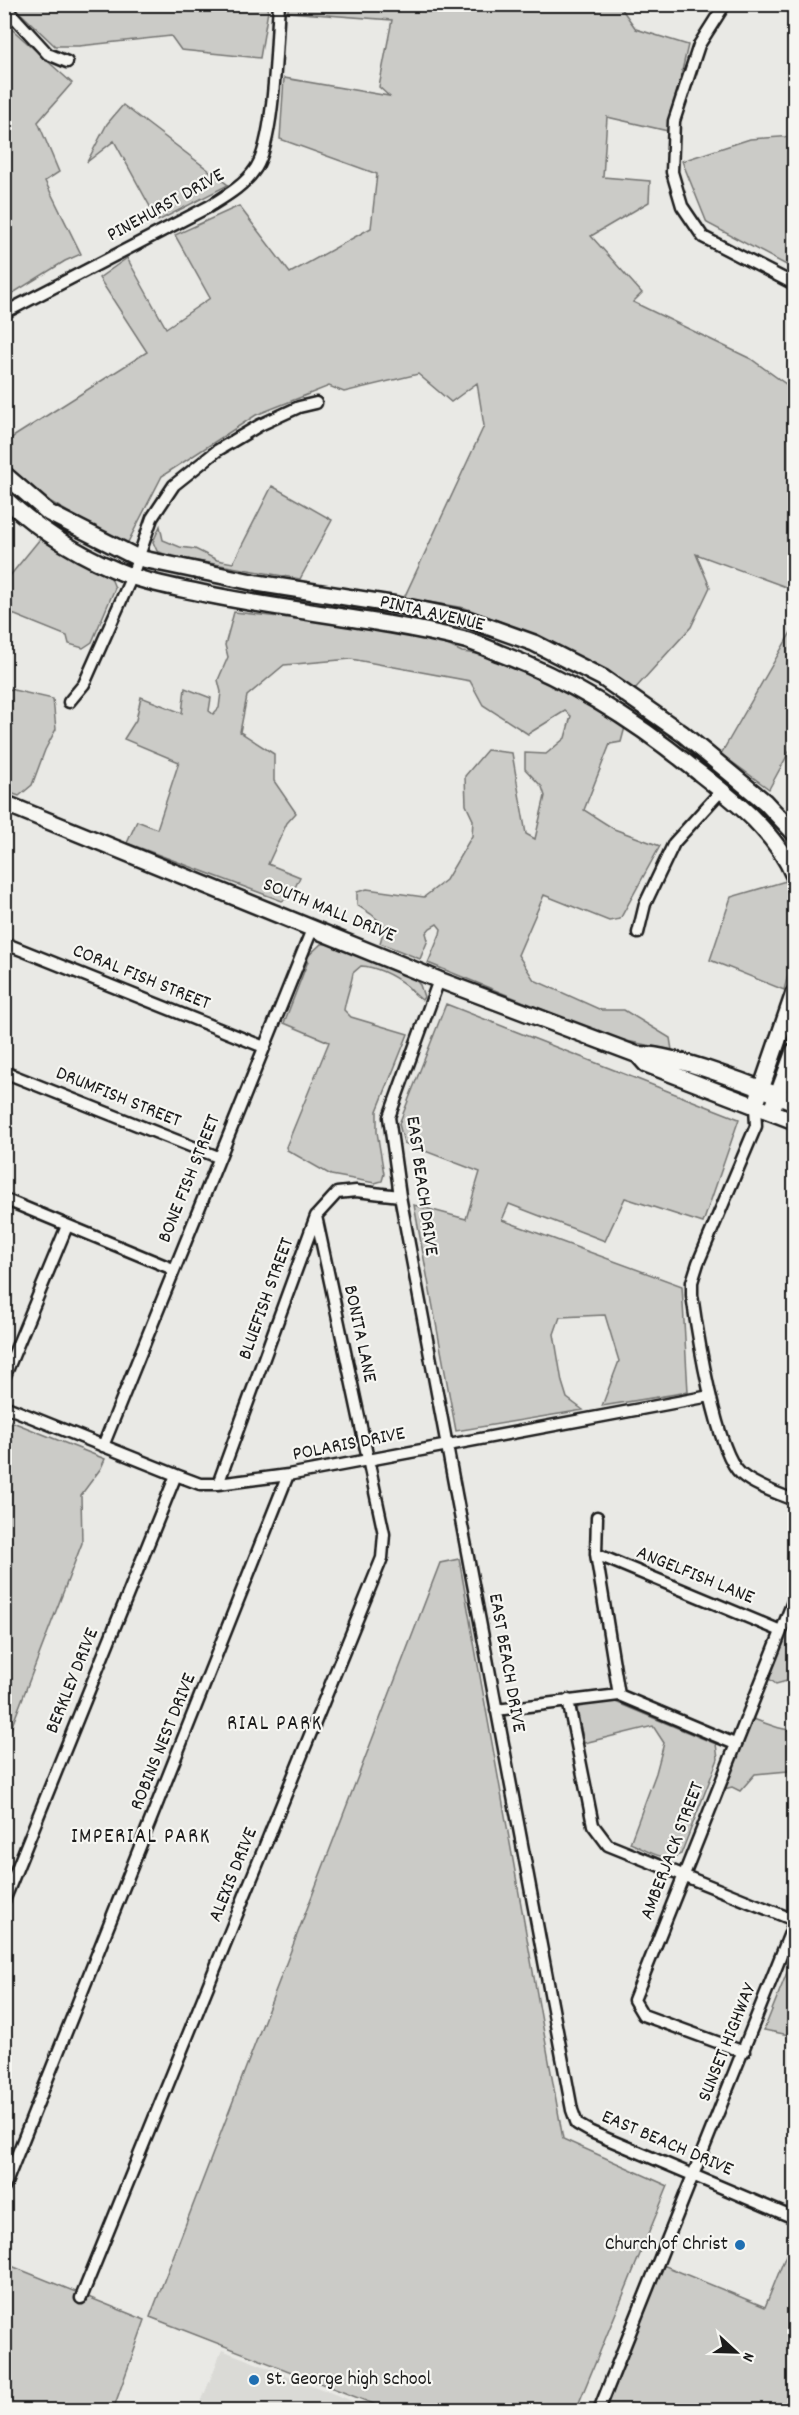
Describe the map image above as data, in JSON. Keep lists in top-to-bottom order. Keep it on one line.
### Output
{"streets":{"street":["PINEHURST DRIVE","PINTA AVENUE","SOUTH MALL DRIVE","CORAL FISH STREET","DRUMFISH STREET","BONE FISH STREET","EAST BEACH DRIVE","BLUEFISH STREET","BONITA LANE","POLARIS DRIVE","ANGELFISH LANE","BERKLEY DRIVE","ROBINS NEST DRIVE","AMBERJACK STREET","ALEXIS DRIVE","SUNSET HIGHWAY"]},"crossings":[["SOUTH MALL DRIVE","BONE FISH STREET"],["SOUTH MALL DRIVE","EAST BEACH DRIVE"],["CORAL FISH STREET","BONE FISH STREET"],["DRUMFISH STREET","BONE FISH STREET"],["BONE FISH STREET","POLARIS DRIVE"],["EAST BEACH DRIVE","BLUEFISH STREET"],["EAST BEACH DRIVE","POLARIS DRIVE"],["EAST BEACH DRIVE","SUNSET HIGHWAY"],["BLUEFISH STREET","BONITA LANE"],["BLUEFISH STREET","POLARIS DRIVE"],["BONITA LANE","POLARIS DRIVE"],["BONITA LANE","ALEXIS DRIVE"],["POLARIS DRIVE","BERKLEY DRIVE"],["POLARIS DRIVE","ROBINS NEST DRIVE"],["POLARIS DRIVE","ALEXIS DRIVE"],["ANGELFISH LANE","AMBERJACK STREET"],["AMBERJACK STREET","SUNSET HIGHWAY"]],"districts":["RIAL PARK","IMPERIAL PARK"],"places":["Church of Christ","St. George high School"],"north":"right"}
